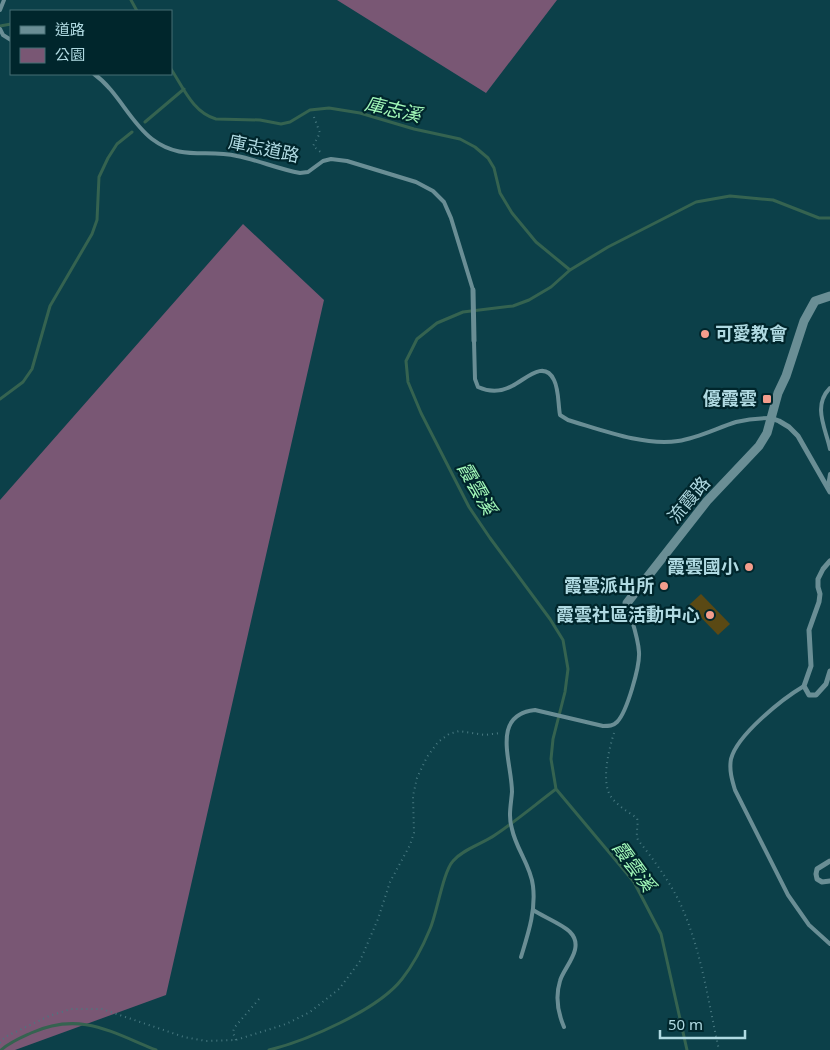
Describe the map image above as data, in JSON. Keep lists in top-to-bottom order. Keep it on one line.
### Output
{"streets":{"street":["流霞路"],"lane":["庫志道路"]},"water":["庫志溪","霞雲溪"],"places":{"other":["可愛教會","霞雲國小","霞雲派出所","霞雲社區活動中心"],"transit":["優霞雲"]},"legend":["道路","公園"],"scale_bar":"50 m"}
